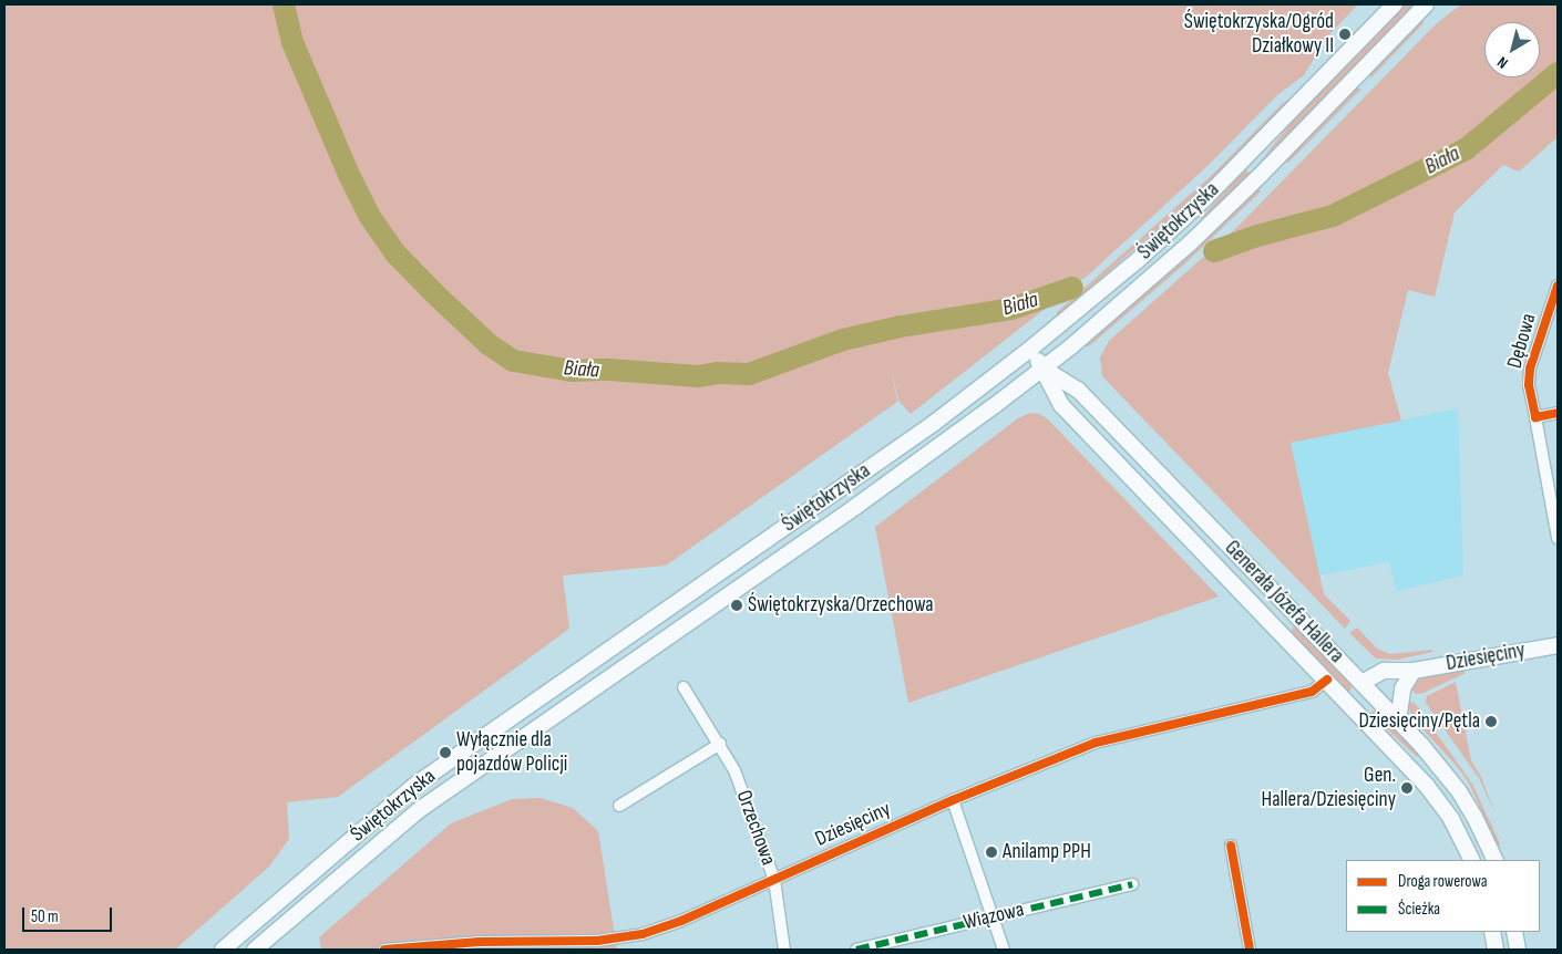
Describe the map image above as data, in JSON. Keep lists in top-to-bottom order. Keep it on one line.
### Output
{"streets":{"main road":["Świętokrzyska","Generała Józefa Hallera","Dziesięciny"],"street":["Dębowa","Orzechowa","Wiązowa"]},"crossings":[["Świętokrzyska","Generała Józefa Hallera"],["Generała Józefa Hallera","Dziesięciny"],["Dziesięciny","Orzechowa"]],"water":["Biała"],"places":["Świętokrzyska/Ogród Działkowy II","Świętokrzyska/Orzechowa","Dziesięciny/Pętla","Wyłącznie dla pojazdów Policji","Gen. Hallera/Dziesięciny","Anilamp PPH"],"legend":["Droga rowerowa","Ścieżka"],"scale_bar":"50 m","north":"bottom left"}
